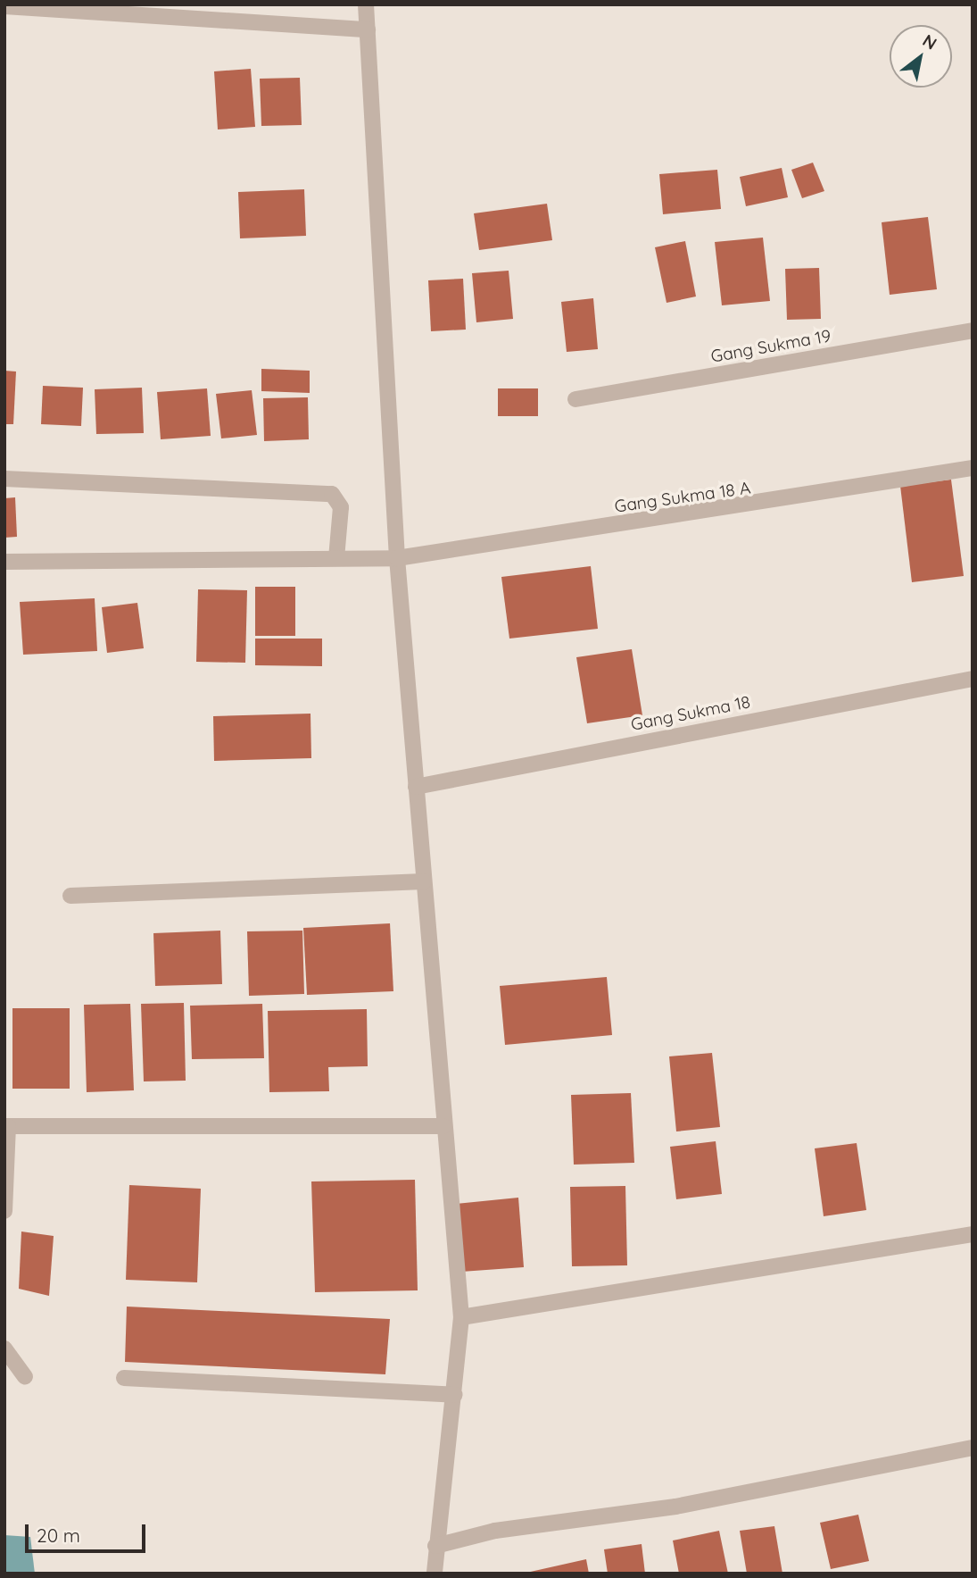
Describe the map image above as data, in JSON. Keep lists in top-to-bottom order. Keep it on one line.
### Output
{"streets":{"street":["Gang Sukma 19","Gang Sukma 18 A","Gang Sukma 18"]},"scale_bar":"20 m","north":"top right"}
